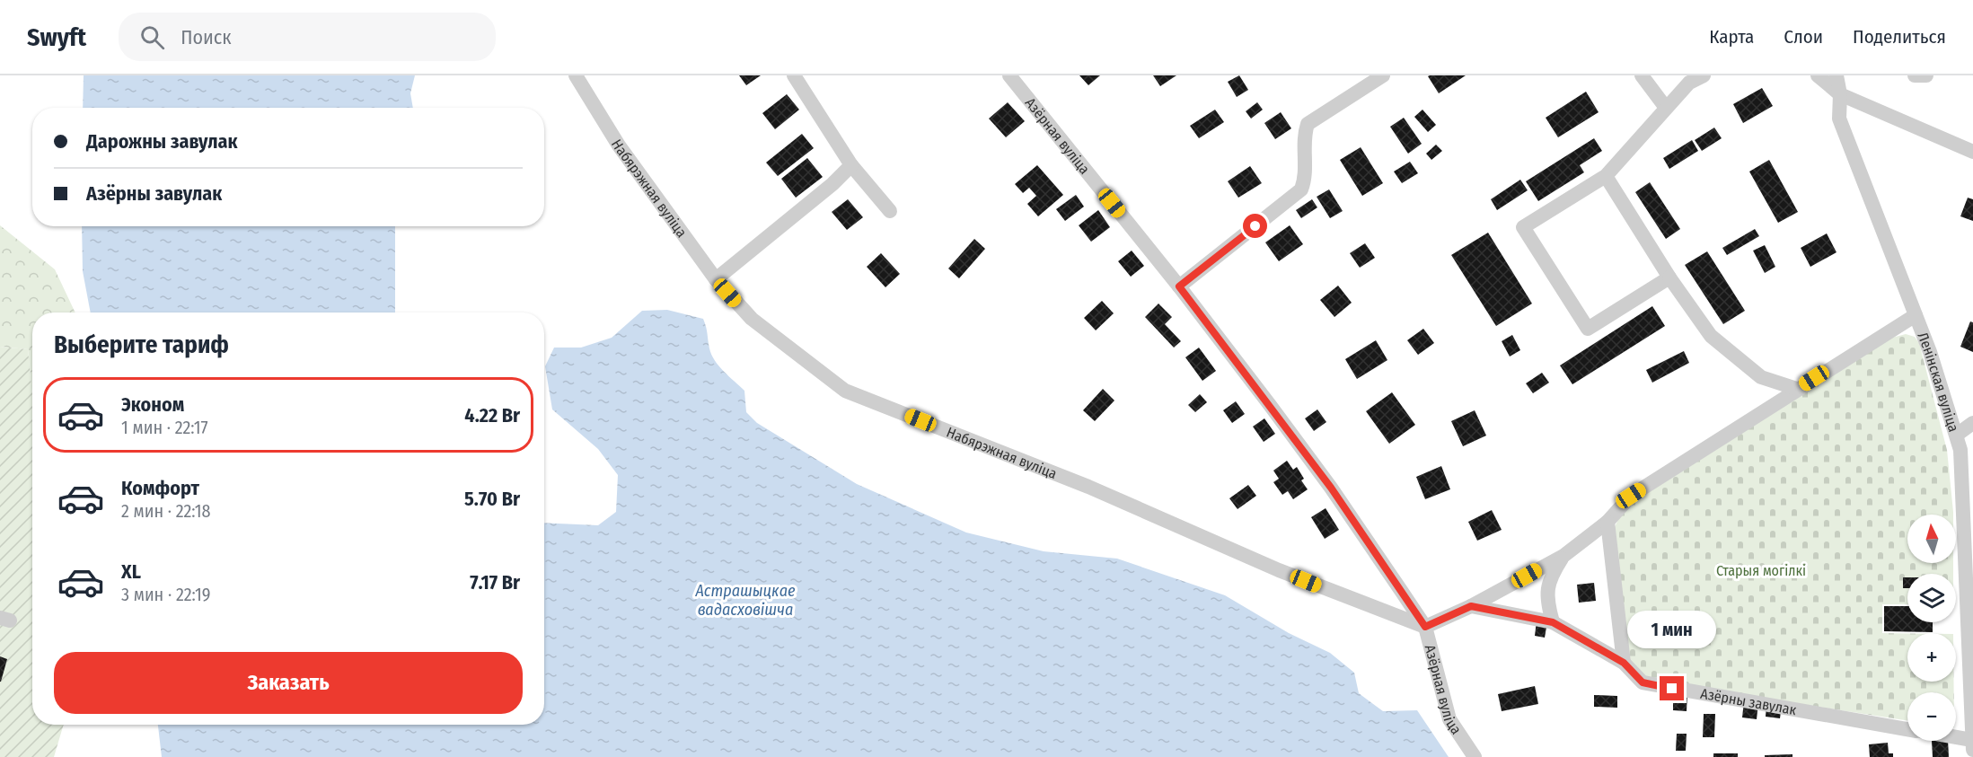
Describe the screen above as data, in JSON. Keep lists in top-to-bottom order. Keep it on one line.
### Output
{"streets":{"street":["Азёрная вуліца","Набярэжная вуліца","Ленінская вуліца","Азёрны завулак"]},"crossings":[["Азёрная вуліца","Набярэжная вуліца"],["Ленінская вуліца","Азёрны завулак"]],"water":["Астрашыцкае вадасховішча"],"parks":["Старыя могілкі"],"north":"top","page":{"header":"Swyft","search":"Поиск","nav":["Карта","Слои","Поделиться"],"banner":["Дарожны завулак","Азёрны завулак"],"heading":"Выберите тариф","list":[{"name":"Эконом","note":"1 мин · 22:17","value":"4.22 Br"},{"name":"Комфорт","note":"2 мин · 22:18","value":"5.70 Br"},{"name":"XL","note":"3 мин · 22:19","value":"7.17 Br"}],"map_buttons":["+","−"],"bubble":"1 мин","buttons":"Заказать"}}
